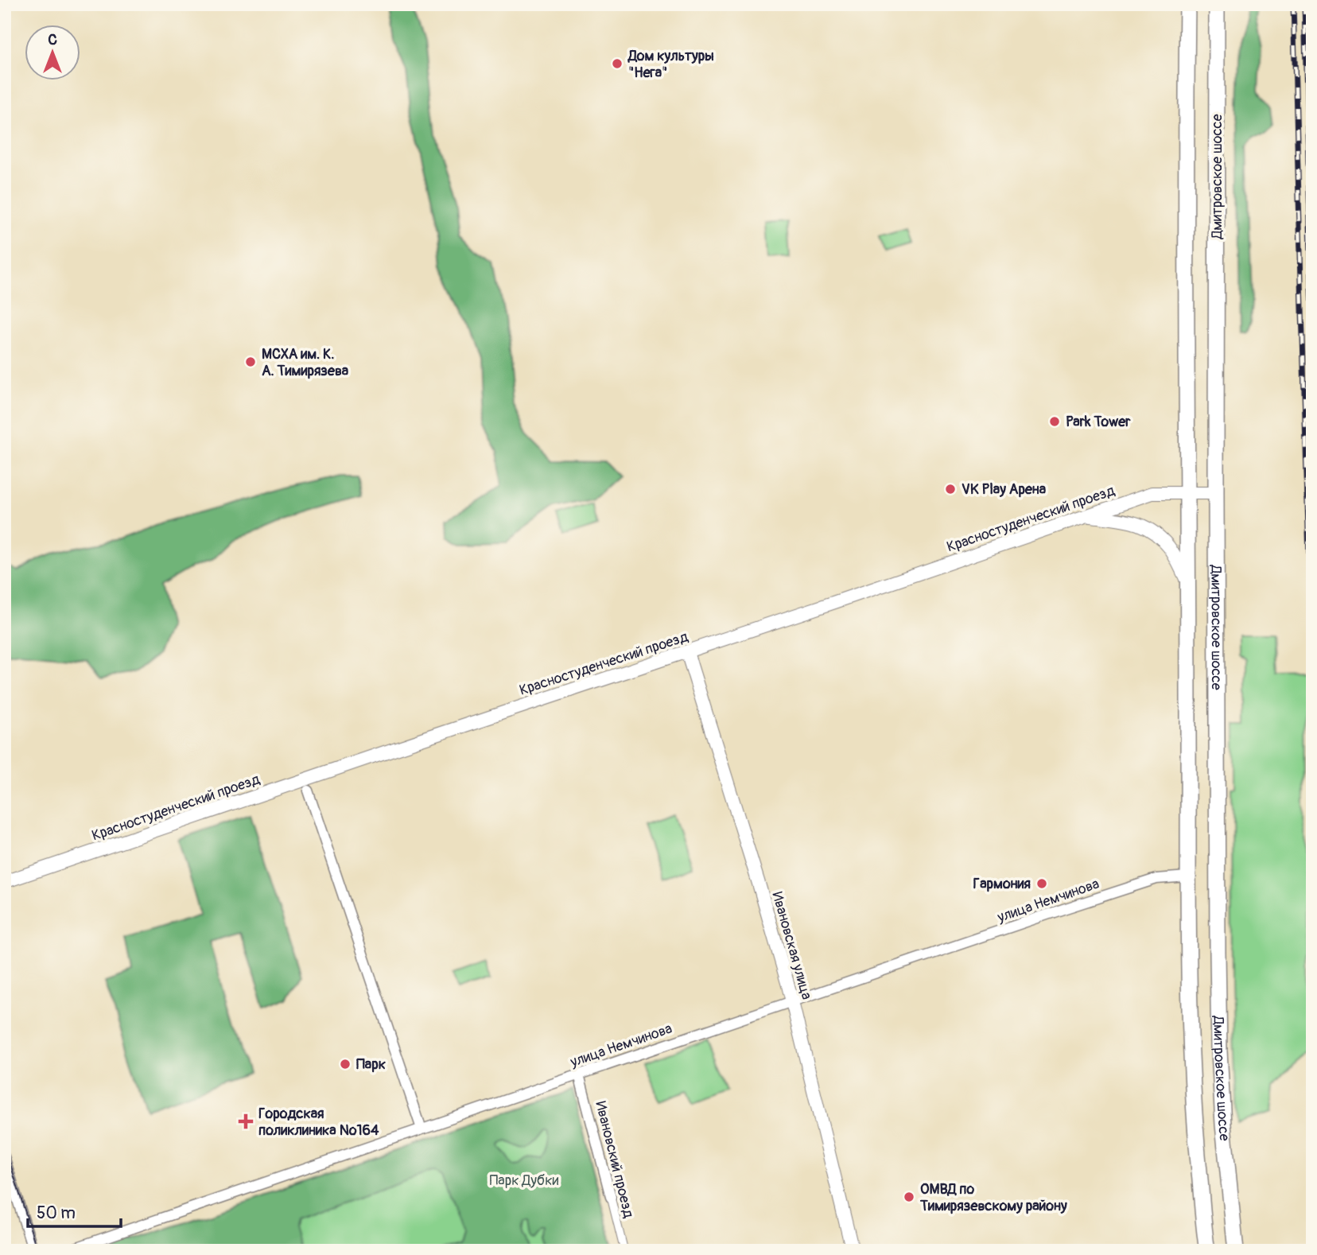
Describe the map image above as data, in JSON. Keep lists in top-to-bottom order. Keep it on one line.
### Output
{"streets":{"main road":["Дмитровское шоссе"],"street":["Красностуденческий проезд","улица Немчинова","Ивановская улица","Ивановский проезд"]},"crossings":[["Дмитровское шоссе","Красностуденческий проезд"],["Дмитровское шоссе","улица Немчинова"],["Красностуденческий проезд","Ивановская улица"],["улица Немчинова","Ивановская улица"],["улица Немчинова","Ивановский проезд"]],"parks":["Парк Дубки"],"places":{"other":["Дом культуры \"Нега\"","МСХА им. К. А. Тимирязева","Park Tower","VK Play Арена","Гармония","Парк","ОМВД по Тимирязевскому району"],"health":["Городская поликлиника №164"]},"scale_bar":"50 m","north":"top"}
